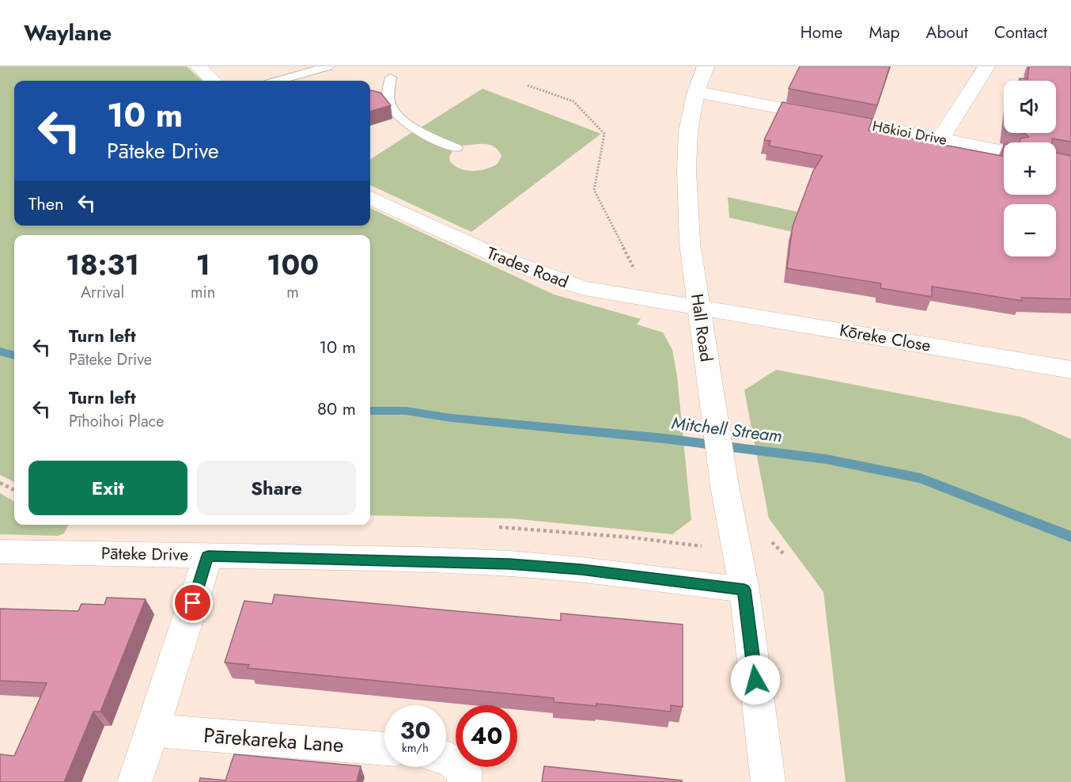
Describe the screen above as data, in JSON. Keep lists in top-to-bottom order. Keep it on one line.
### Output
{"streets":{"street":["Hōkioi Drive","Trades Road","Hall Road","Kōreke Close","Pāteke Drive","Pārekareka Lane"]},"crossings":[["Hōkioi Drive","Hall Road"],["Trades Road","Hall Road"],["Trades Road","Kōreke Close"],["Hall Road","Kōreke Close"],["Hall Road","Pāteke Drive"]],"water":["Mitchell Stream"],"page":{"header":"Waylane","nav":["Home","Map","About","Contact"],"map_buttons":["+","−"],"turn":["10 m","Pāteke Drive"],"then":"Then","eta":["18:31","Arrival","1","min","100","m"],"list":[{"name":"Turn left","note":"Pāteke Drive","value":"10 m"},{"name":"Turn left","note":"Pīhoihoi Place","value":"80 m"}],"buttons":["Exit","Share"],"speed":"30 km/h","limit":"40"}}
